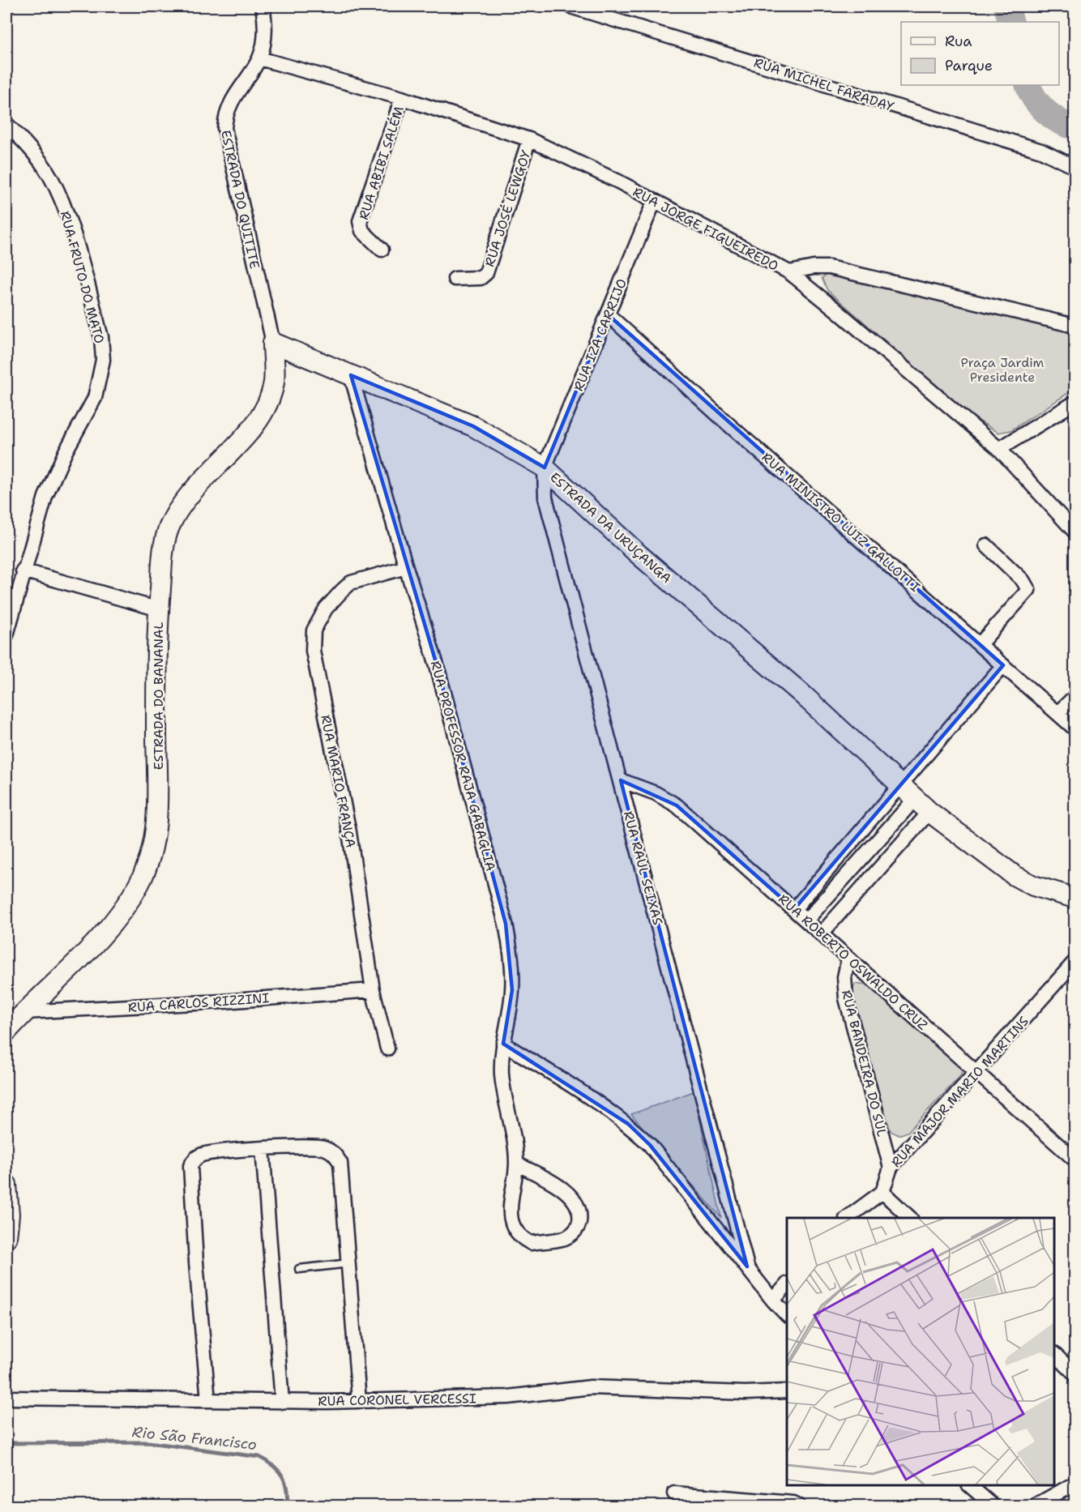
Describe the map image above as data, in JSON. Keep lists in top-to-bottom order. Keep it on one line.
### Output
{"streets":{"street":["RUA MICHEL FARADAY","RUA ABIBI SALÉM","ESTRADA DO QUITITE","RUA JOSÉ LEWGOY","RUA JORGE FIGUEIREDO","RUA FRUTO DO MATO","RUA IZA CARRIJO","RUA MINISTRO LUIZ GALLOTTI","ESTRADA DA URUÇANGA","ESTRADA DO BANANAL","RUA PROFESSOR RAJA GABAGLIA","RUA MARIO FRANÇA","RUA RAUL SEIXAS","RUA ROBERTO OSWALDO CRUZ","RUA CARLOS RIZZINI","RUA BANDEIRA DO SUL","RUA MAJOR MARIO MARTINS","RUA CORONEL VERCESSI"]},"crossings":[["RUA ABIBI SALÉM","RUA JORGE FIGUEIREDO"],["ESTRADA DO QUITITE","RUA JORGE FIGUEIREDO"],["ESTRADA DO QUITITE","ESTRADA DA URUÇANGA"],["ESTRADA DO QUITITE","ESTRADA DO BANANAL"],["RUA JOSÉ LEWGOY","RUA JORGE FIGUEIREDO"],["RUA JORGE FIGUEIREDO","RUA IZA CARRIJO"],["RUA IZA CARRIJO","RUA MINISTRO LUIZ GALLOTTI"],["RUA IZA CARRIJO","ESTRADA DA URUÇANGA"],["RUA IZA CARRIJO","RUA RAUL SEIXAS"],["ESTRADA DA URUÇANGA","ESTRADA DO BANANAL"],["ESTRADA DA URUÇANGA","RUA PROFESSOR RAJA GABAGLIA"],["ESTRADA DA URUÇANGA","RUA RAUL SEIXAS"],["ESTRADA DO BANANAL","RUA CARLOS RIZZINI"],["RUA PROFESSOR RAJA GABAGLIA","RUA MARIO FRANÇA"],["RUA MARIO FRANÇA","RUA CARLOS RIZZINI"],["RUA RAUL SEIXAS","RUA ROBERTO OSWALDO CRUZ"],["RUA ROBERTO OSWALDO CRUZ","RUA BANDEIRA DO SUL"],["RUA ROBERTO OSWALDO CRUZ","RUA MAJOR MARIO MARTINS"],["RUA BANDEIRA DO SUL","RUA MAJOR MARIO MARTINS"]],"water":["Rio São Francisco"],"parks":["Praça Jardim Presidente"],"legend":["Rua","Parque"]}
